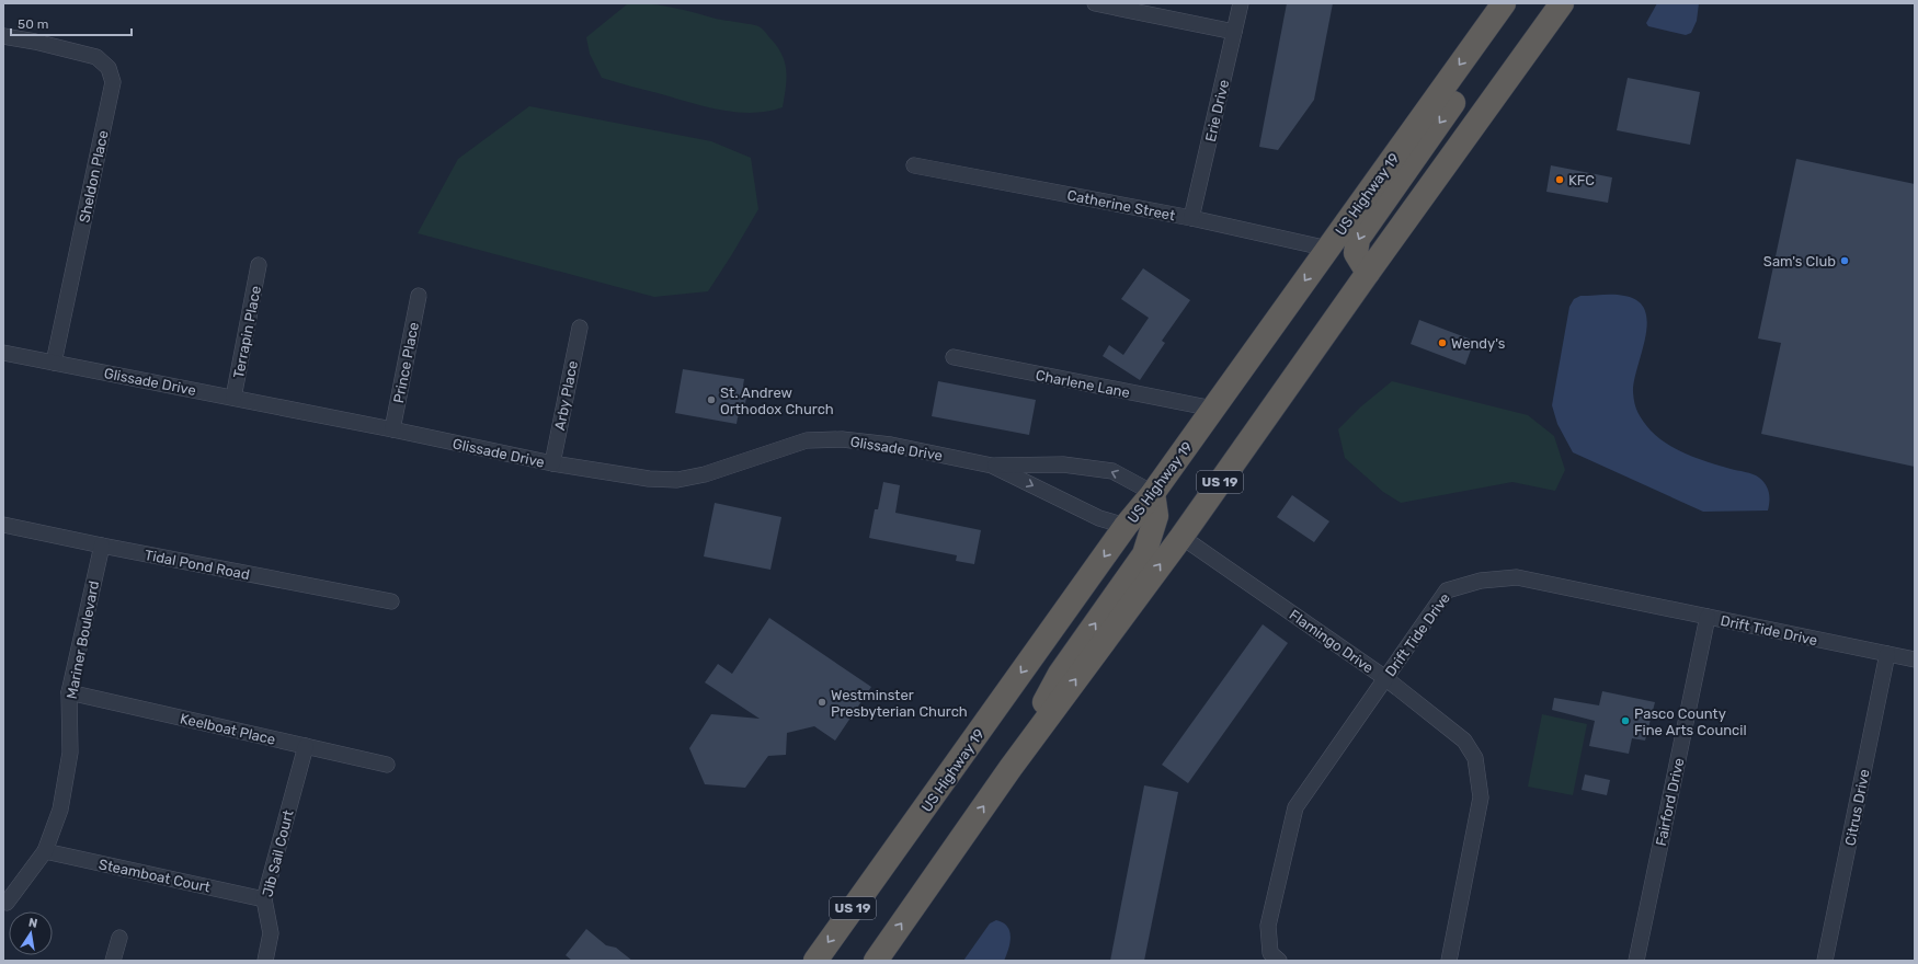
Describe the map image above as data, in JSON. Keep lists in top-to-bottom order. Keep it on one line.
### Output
{"streets":{"highway":["US Highway 19","US 19"],"street":["Erie Drive","Sheldon Place","Catherine Street","Terrapin Place","Prince Place","Glissade Drive","Charlene Lane","Arby Place","Tidal Pond Road","Drift Tide Drive","Mariner Boulevard","Flamingo Drive","Keelboat Place","Fairford Drive","Citrus Drive","Jib Sail Court","Steamboat Court"]},"crossings":[["Erie Drive","Catherine Street"],["Sheldon Place","Glissade Drive"],["US Highway 19","Catherine Street"],["US Highway 19","Glissade Drive"],["US Highway 19","Charlene Lane"],["Terrapin Place","Glissade Drive"],["Prince Place","Glissade Drive"],["Glissade Drive","Arby Place"],["US 19","Flamingo Drive"],["Tidal Pond Road","Mariner Boulevard"],["Drift Tide Drive","Flamingo Drive"],["Drift Tide Drive","Fairford Drive"],["Drift Tide Drive","Citrus Drive"],["Mariner Boulevard","Keelboat Place"],["Mariner Boulevard","Steamboat Court"],["Keelboat Place","Jib Sail Court"],["Jib Sail Court","Steamboat Court"]],"places":["KFC","Sam's Club","Wendy's","St. Andrew Orthodox Church","Westminster Presbyterian Church","Pasco County Fine Arts Council"],"scale_bar":"50 m","north":"top"}
